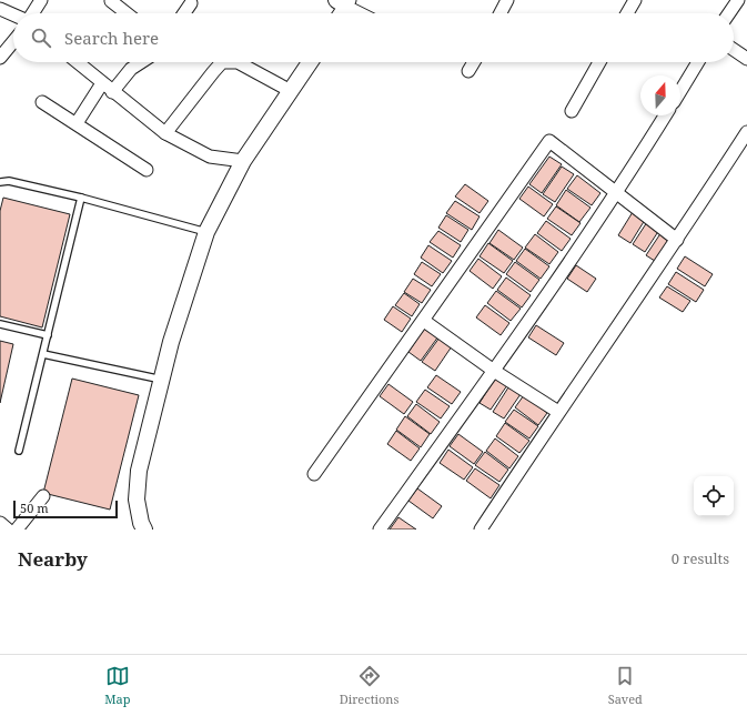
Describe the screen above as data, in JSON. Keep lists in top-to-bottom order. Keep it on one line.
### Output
{"scale_bar":"50 m","north":"top","page":{"search":"Search here","scale":"50 m","heading":["Nearby","0 results"],"nav":["Map","Directions","Saved"]}}
